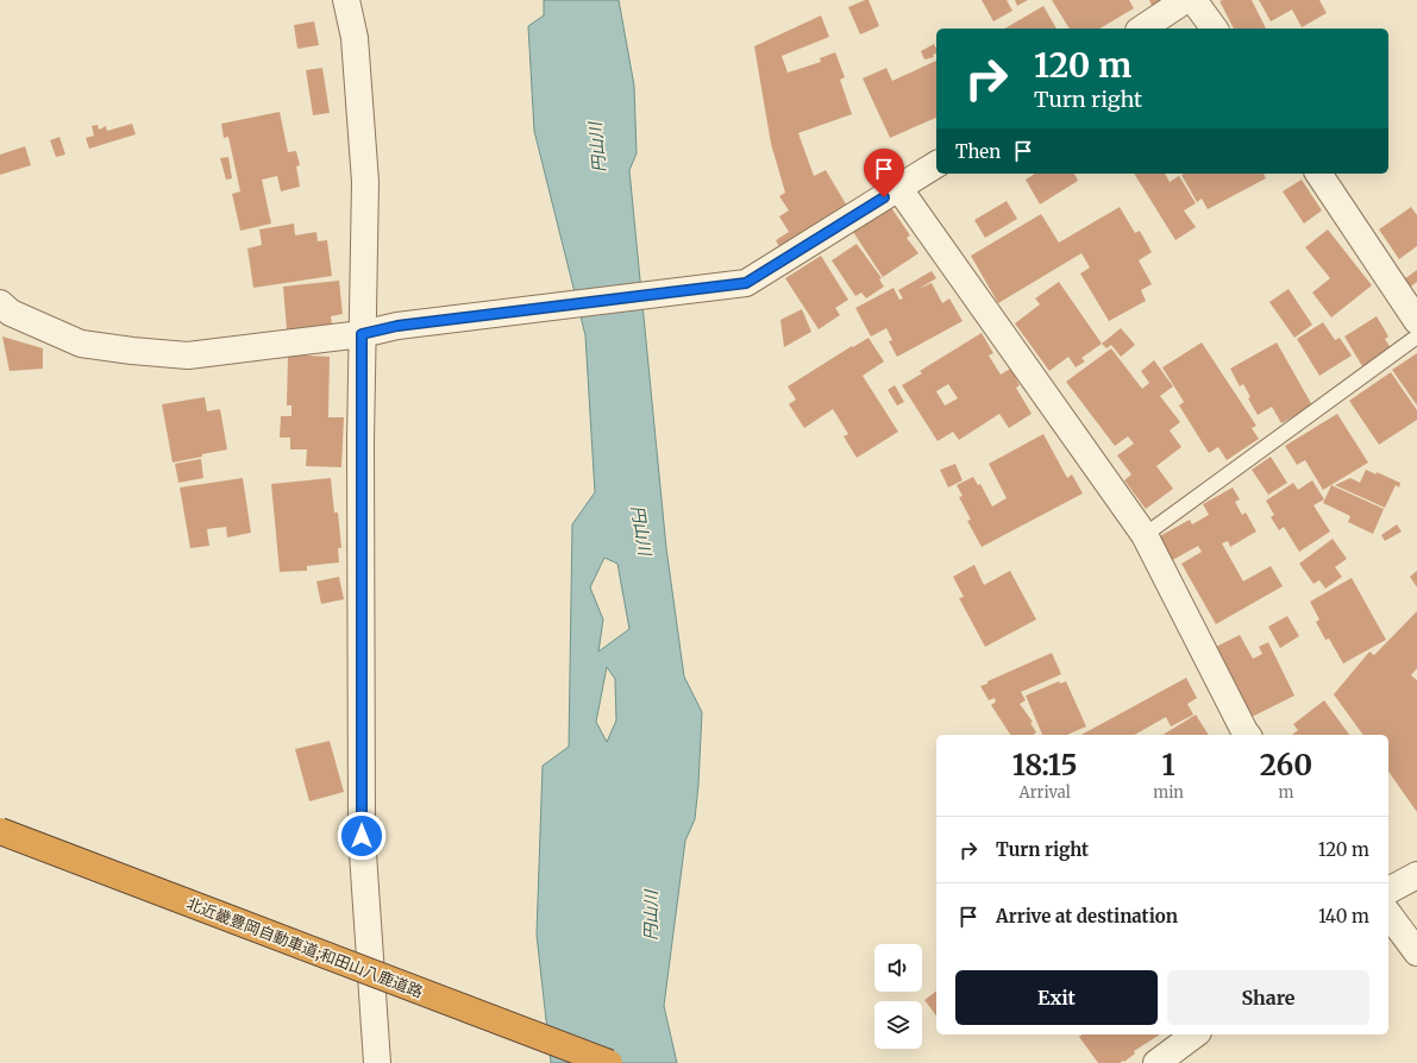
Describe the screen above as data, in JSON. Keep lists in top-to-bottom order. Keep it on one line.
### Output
{"streets":{"highway":["北近畿豊岡自動車道;和田山八鹿道路"]},"water":["円山川"],"page":{"turn":["120 m","Turn right"],"then":"Then","eta":["18:15","Arrival","1","min","260","m"],"list":[{"name":"Turn right","value":"120 m"},{"name":"Arrive at destination","value":"140 m"}],"buttons":["Exit","Share"]}}
